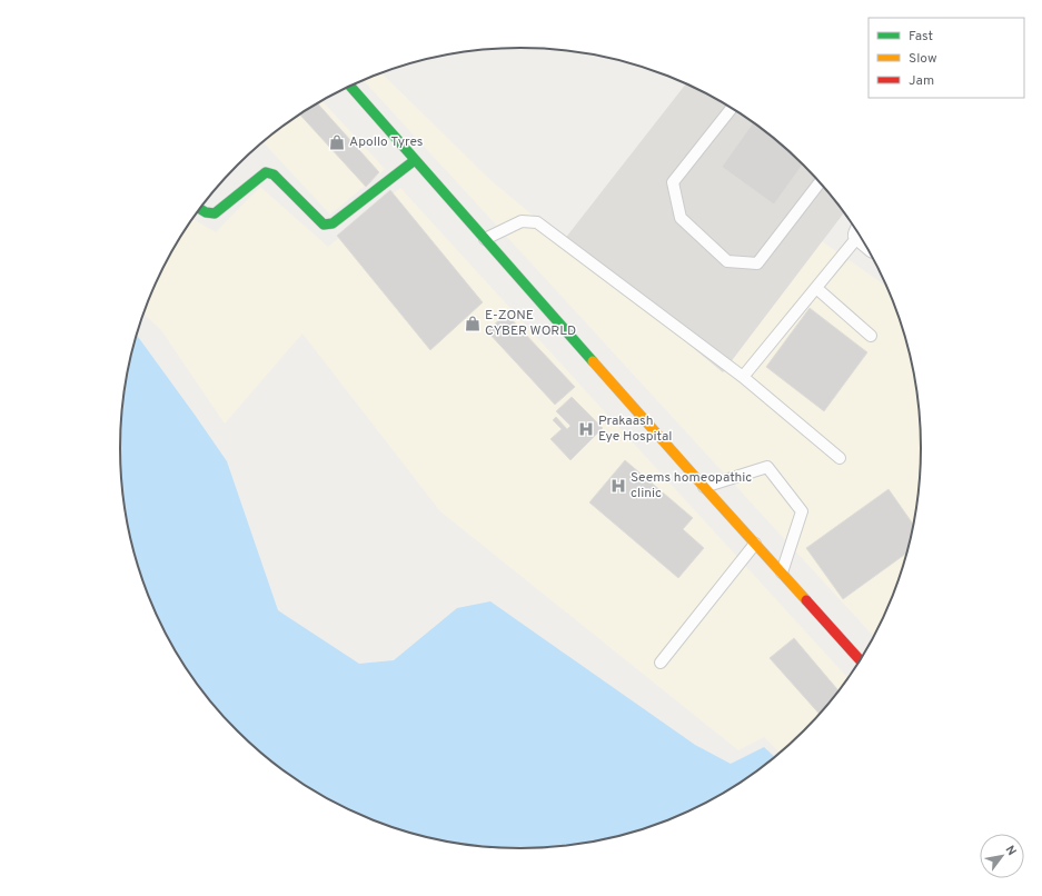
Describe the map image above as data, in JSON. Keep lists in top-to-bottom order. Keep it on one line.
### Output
{"places":{"shop":["Apollo Tyres","E-ZONE CYBER WORLD"],"hospital":["Prakaash Eye Hospital","Seems homeopathic clinic"]},"legend":["Fast","Slow","Jam"],"north":"top right"}
